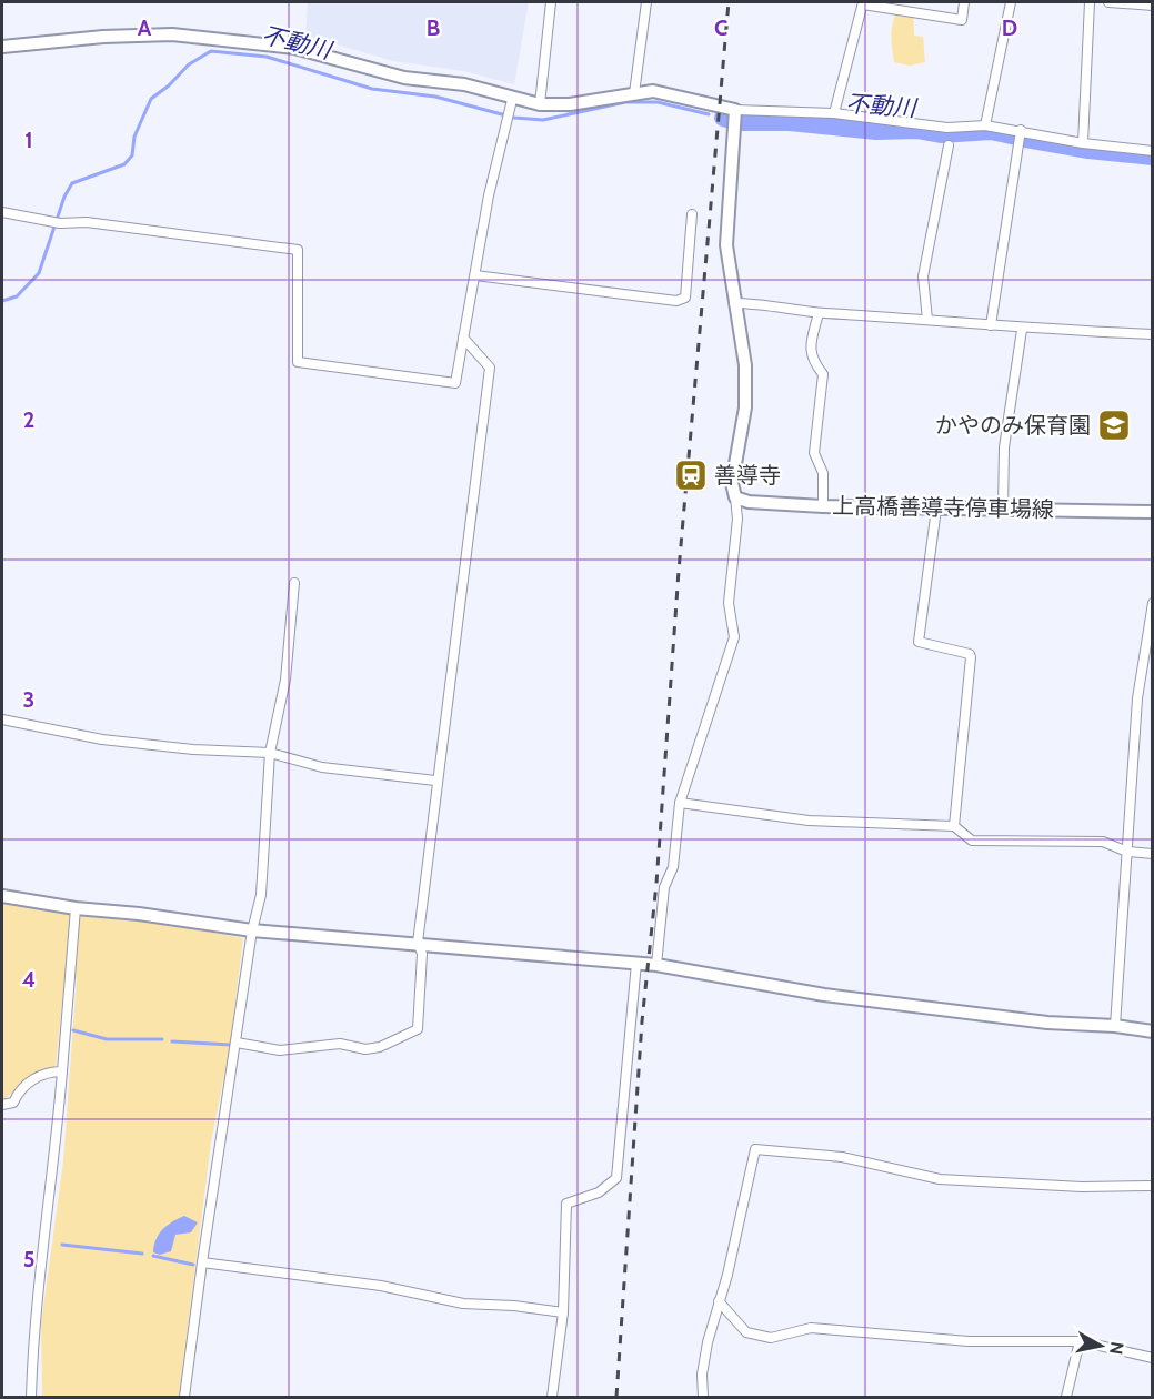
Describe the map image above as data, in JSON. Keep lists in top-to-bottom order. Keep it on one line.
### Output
{"streets":{"main road":["上高橋善導寺停車場線"]},"water":["不動川"],"places":{"school or university":["かやのみ保育園"],"station":["善導寺"]},"north":"right","grid":{"columns":["A","B","C","D"],"rows":["1","2","3","4","5"]}}
